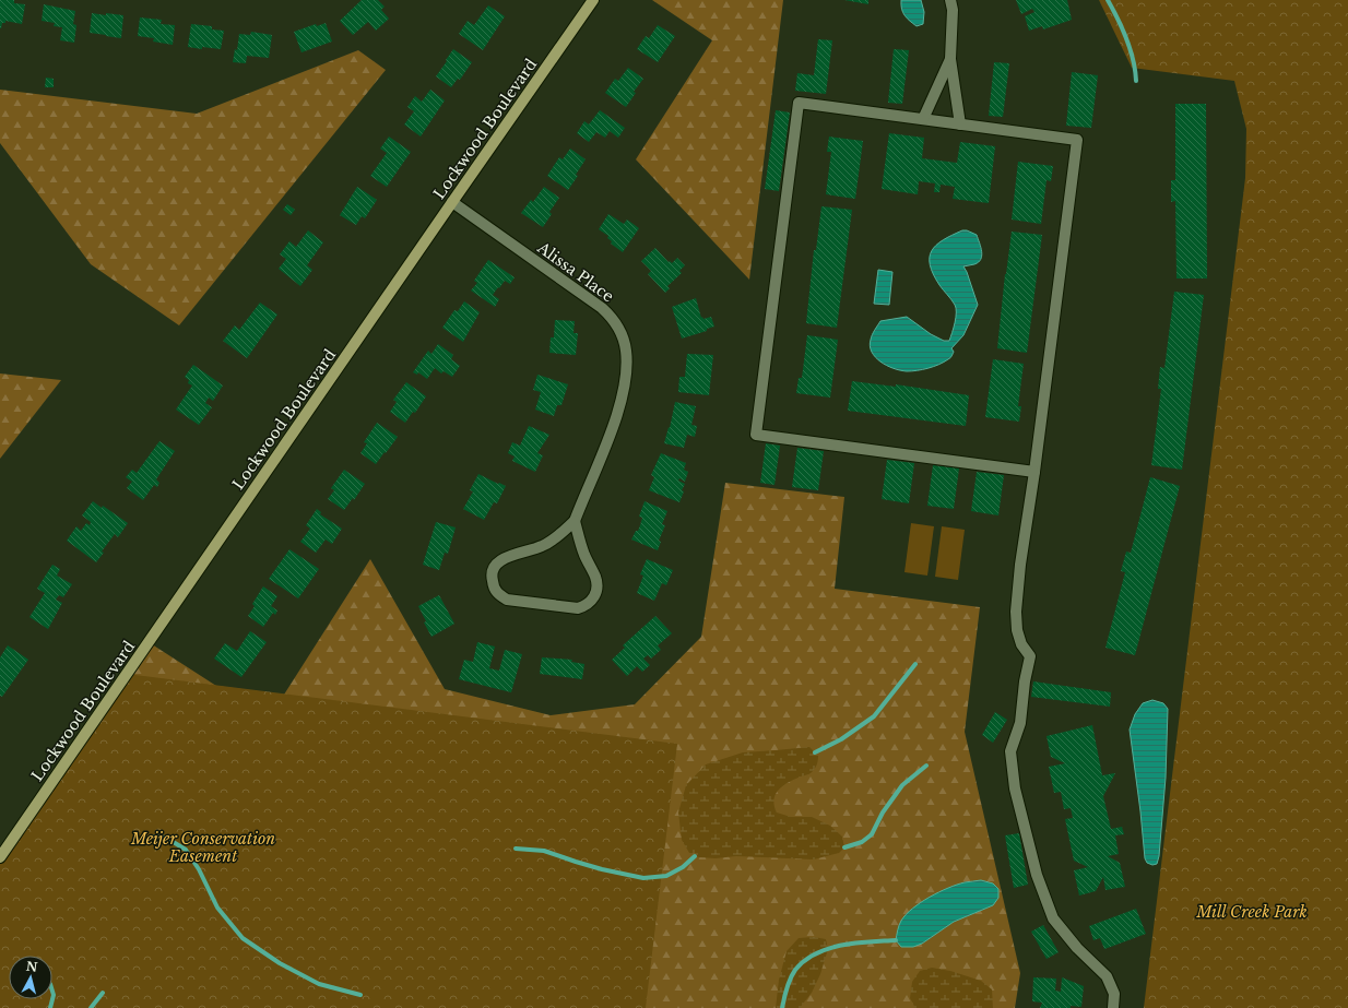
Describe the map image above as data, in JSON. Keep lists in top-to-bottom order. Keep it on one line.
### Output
{"streets":{"main road":["Lockwood Boulevard"],"street":["Alissa Place"]},"crossings":[["Lockwood Boulevard","Alissa Place"]],"parks":["Meijer Conservation Easement","Mill Creek Park"],"north":"top"}
